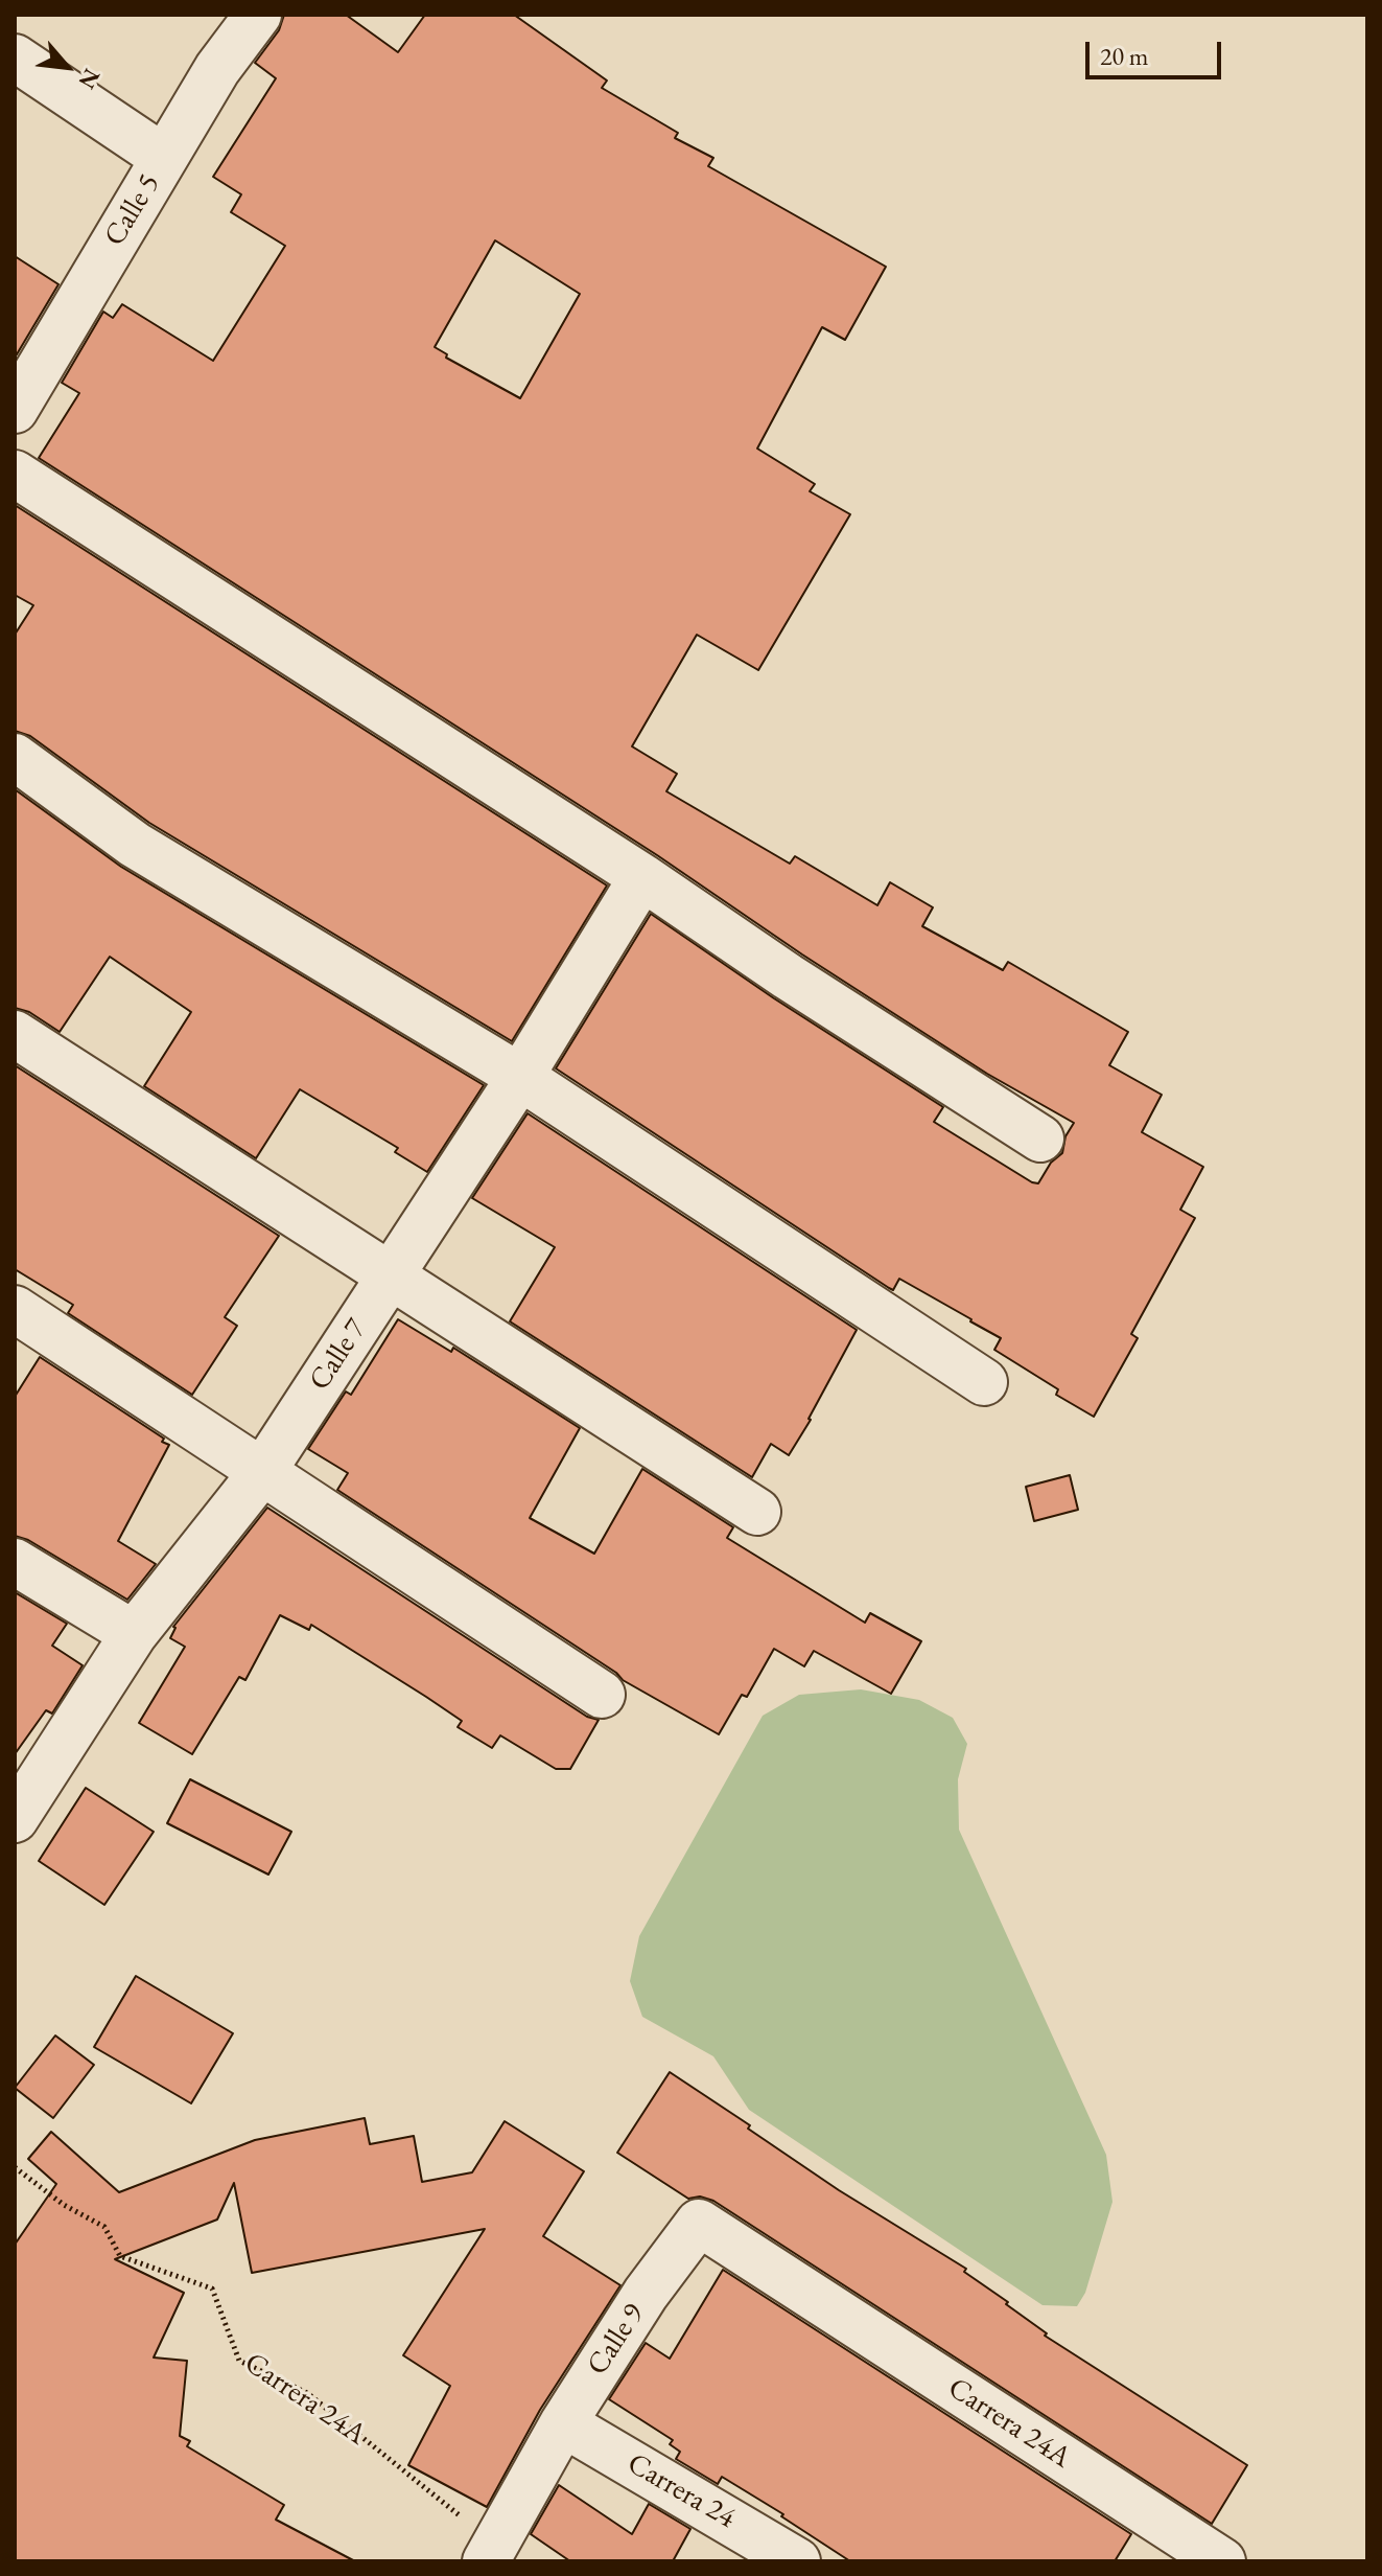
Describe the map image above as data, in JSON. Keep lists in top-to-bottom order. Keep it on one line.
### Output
{"streets":{"street":["Calle 5","Calle 7","Calle 9","Carrera 24A","Carrera 24"]},"crossings":[["Calle 9","Carrera 24A"],["Calle 9","Carrera 24"]],"scale_bar":"20 m","north":"bottom right"}
